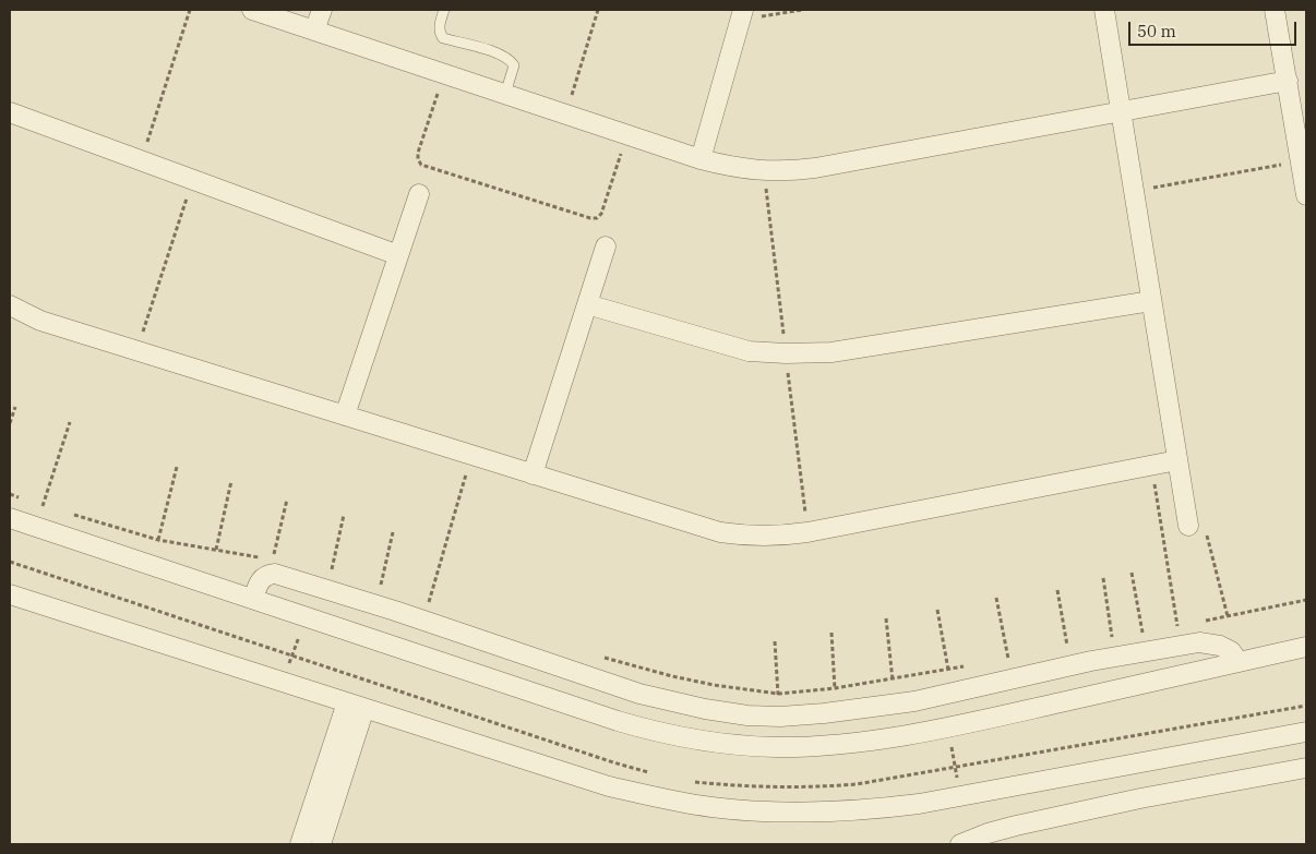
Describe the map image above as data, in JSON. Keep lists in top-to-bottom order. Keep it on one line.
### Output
{"scale_bar":"50 m"}
